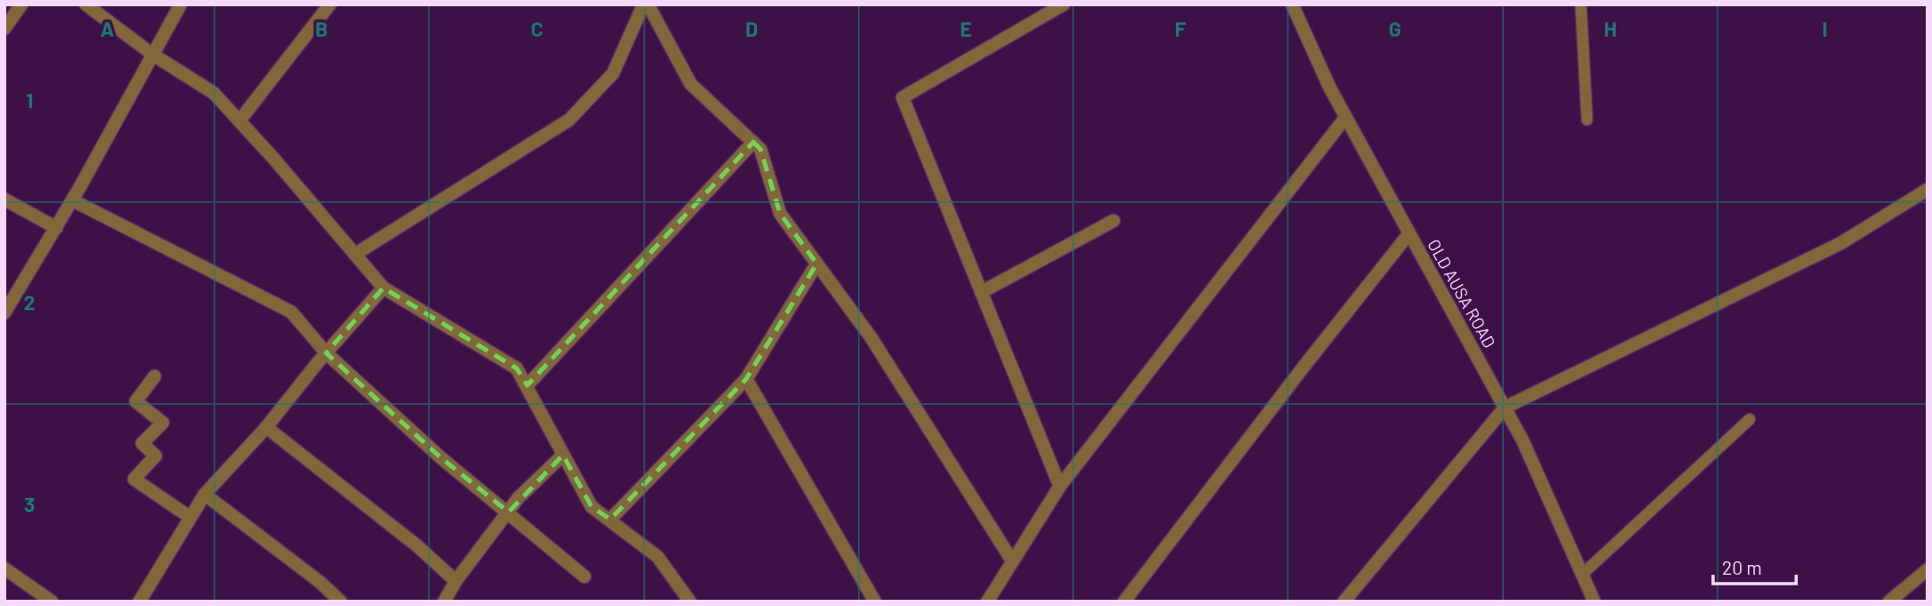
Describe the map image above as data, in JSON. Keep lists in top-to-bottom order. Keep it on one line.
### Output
{"streets":{"street":["OLD AUSA ROAD"]},"scale_bar":"20 m","grid":{"columns":["A","B","C","D","E","F","G","H","I"],"rows":["1","2","3"]}}
